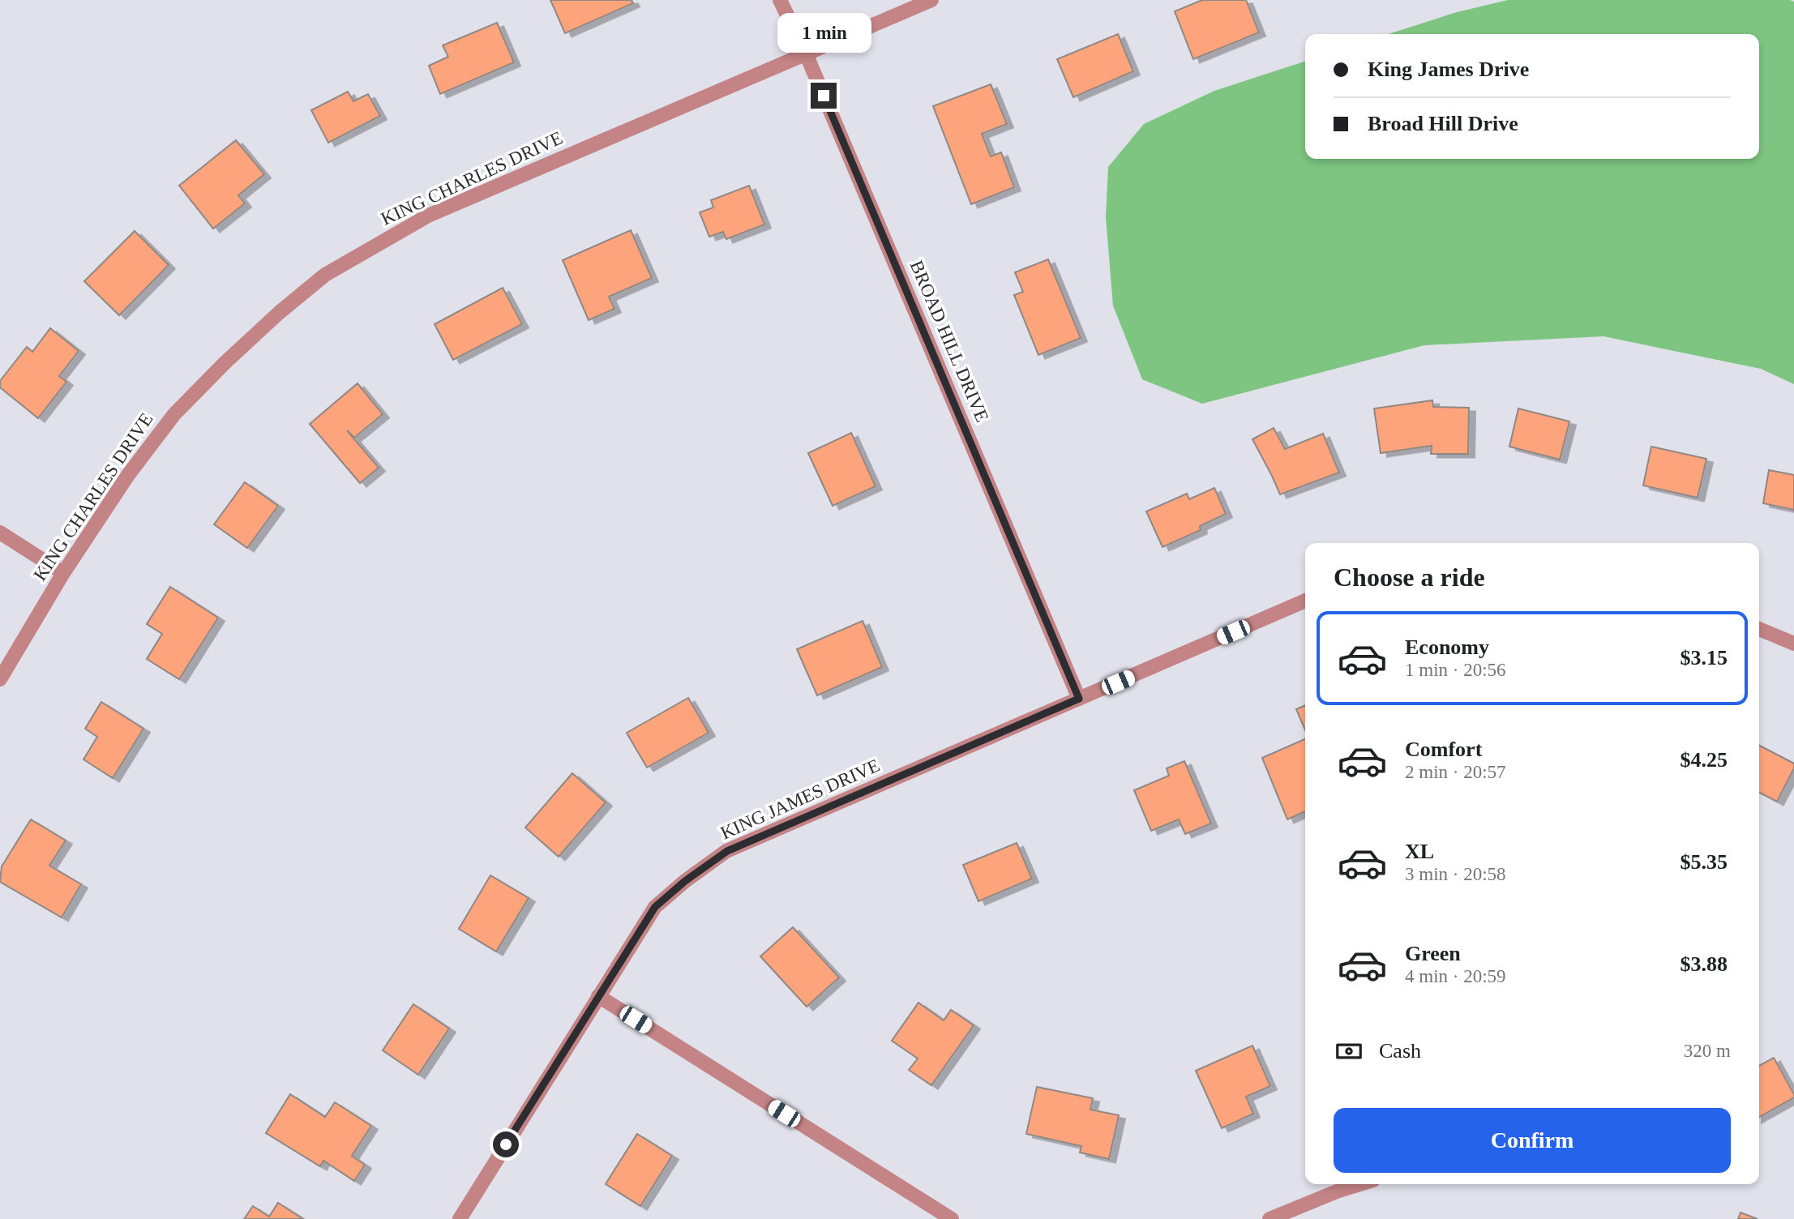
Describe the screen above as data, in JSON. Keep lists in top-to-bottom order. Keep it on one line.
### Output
{"streets":{"street":["KING CHARLES DRIVE","BROAD HILL DRIVE","KING JAMES DRIVE"]},"crossings":[["KING CHARLES DRIVE","BROAD HILL DRIVE"],["BROAD HILL DRIVE","KING JAMES DRIVE"]],"page":{"bubble":"1 min","banner":["King James Drive","Broad Hill Drive"],"heading":"Choose a ride","list":[{"name":"Economy","note":"1 min · 20:56","value":"$3.15"},{"name":"Comfort","note":"2 min · 20:57","value":"$4.25"},{"name":"XL","note":"3 min · 20:58","value":"$5.35"},{"name":"Green","note":"4 min · 20:59","value":"$3.88"}],"pay":["Cash","320 m"],"buttons":"Confirm"}}
